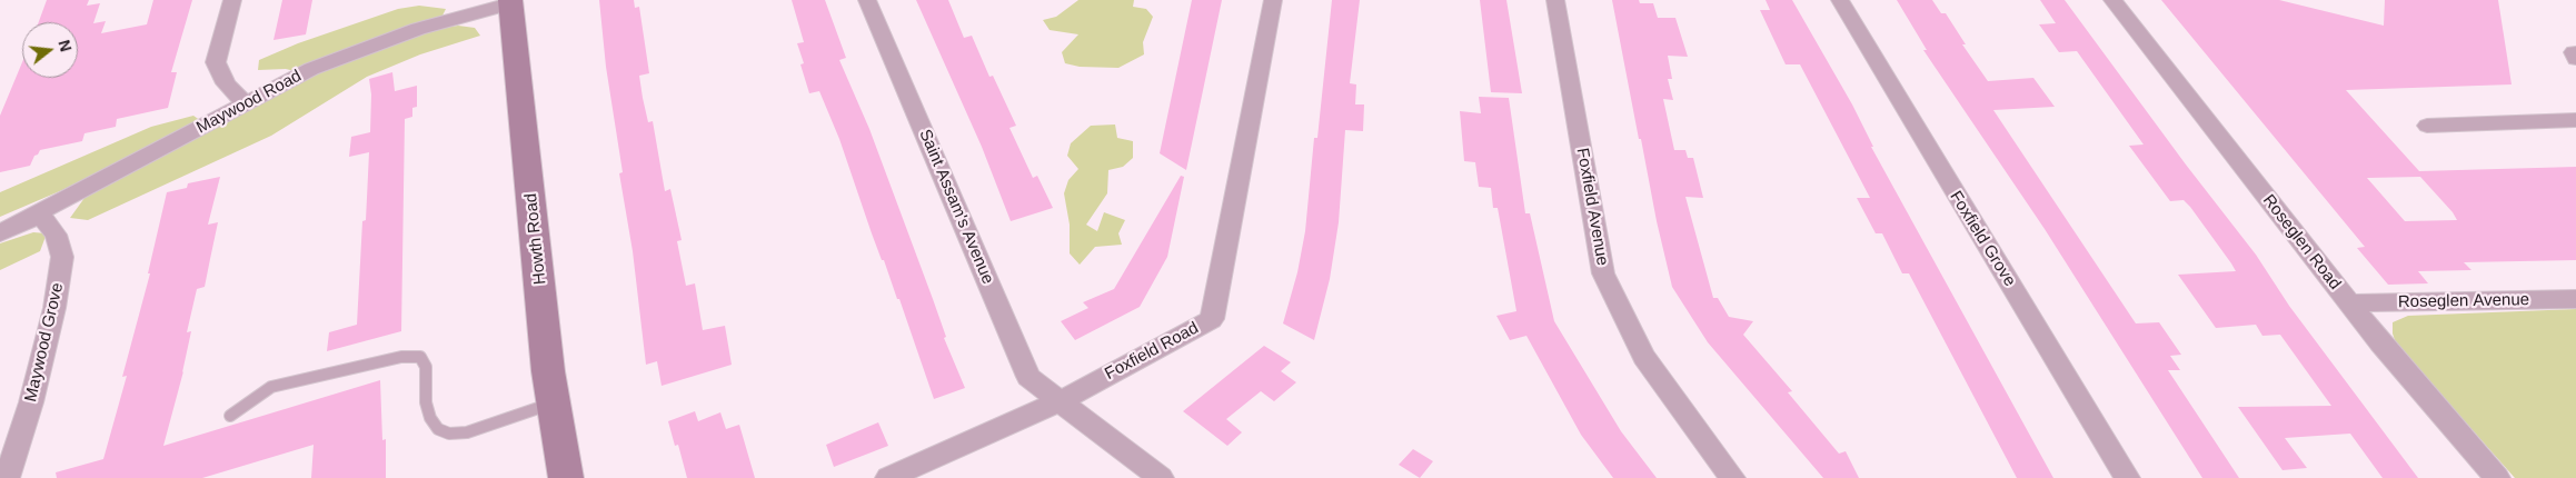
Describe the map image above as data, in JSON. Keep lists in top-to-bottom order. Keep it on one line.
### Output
{"streets":{"main road":["Howth Road"],"street":["Maywood Road","Saint Assam's Avenue","Foxfield Avenue","Foxfield Grove","Roseglen Road","Roseglen Avenue","Maywood Grove","Foxfield Road"]},"crossings":[["Maywood Road","Howth Road"],["Maywood Road","Maywood Grove"],["Saint Assam's Avenue","Foxfield Road"],["Roseglen Road","Roseglen Avenue"]],"north":"right"}
